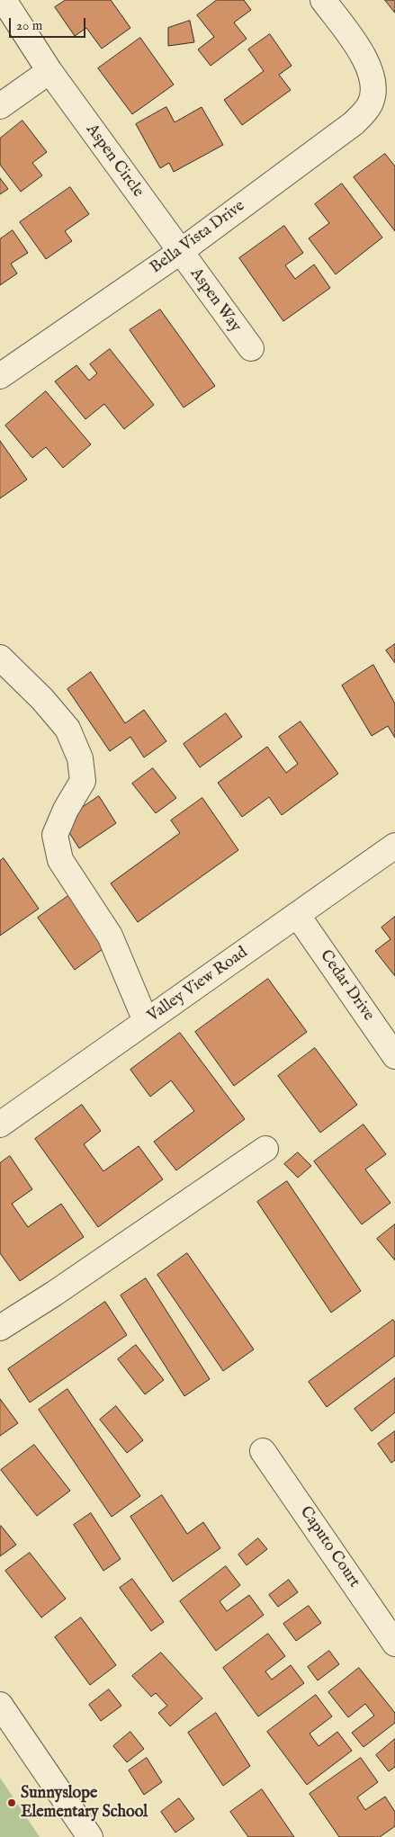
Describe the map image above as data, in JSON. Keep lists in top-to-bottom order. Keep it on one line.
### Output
{"streets":{"street":["Aspen Circle","Bella Vista Drive","Aspen Way","Valley View Road","Cedar Drive","Caputo Court"]},"crossings":[["Aspen Circle","Bella Vista Drive"],["Aspen Circle","Aspen Way"],["Bella Vista Drive","Aspen Way"],["Valley View Road","Cedar Drive"]],"places":["Sunnyslope Elementary School"],"scale_bar":"20 m"}
